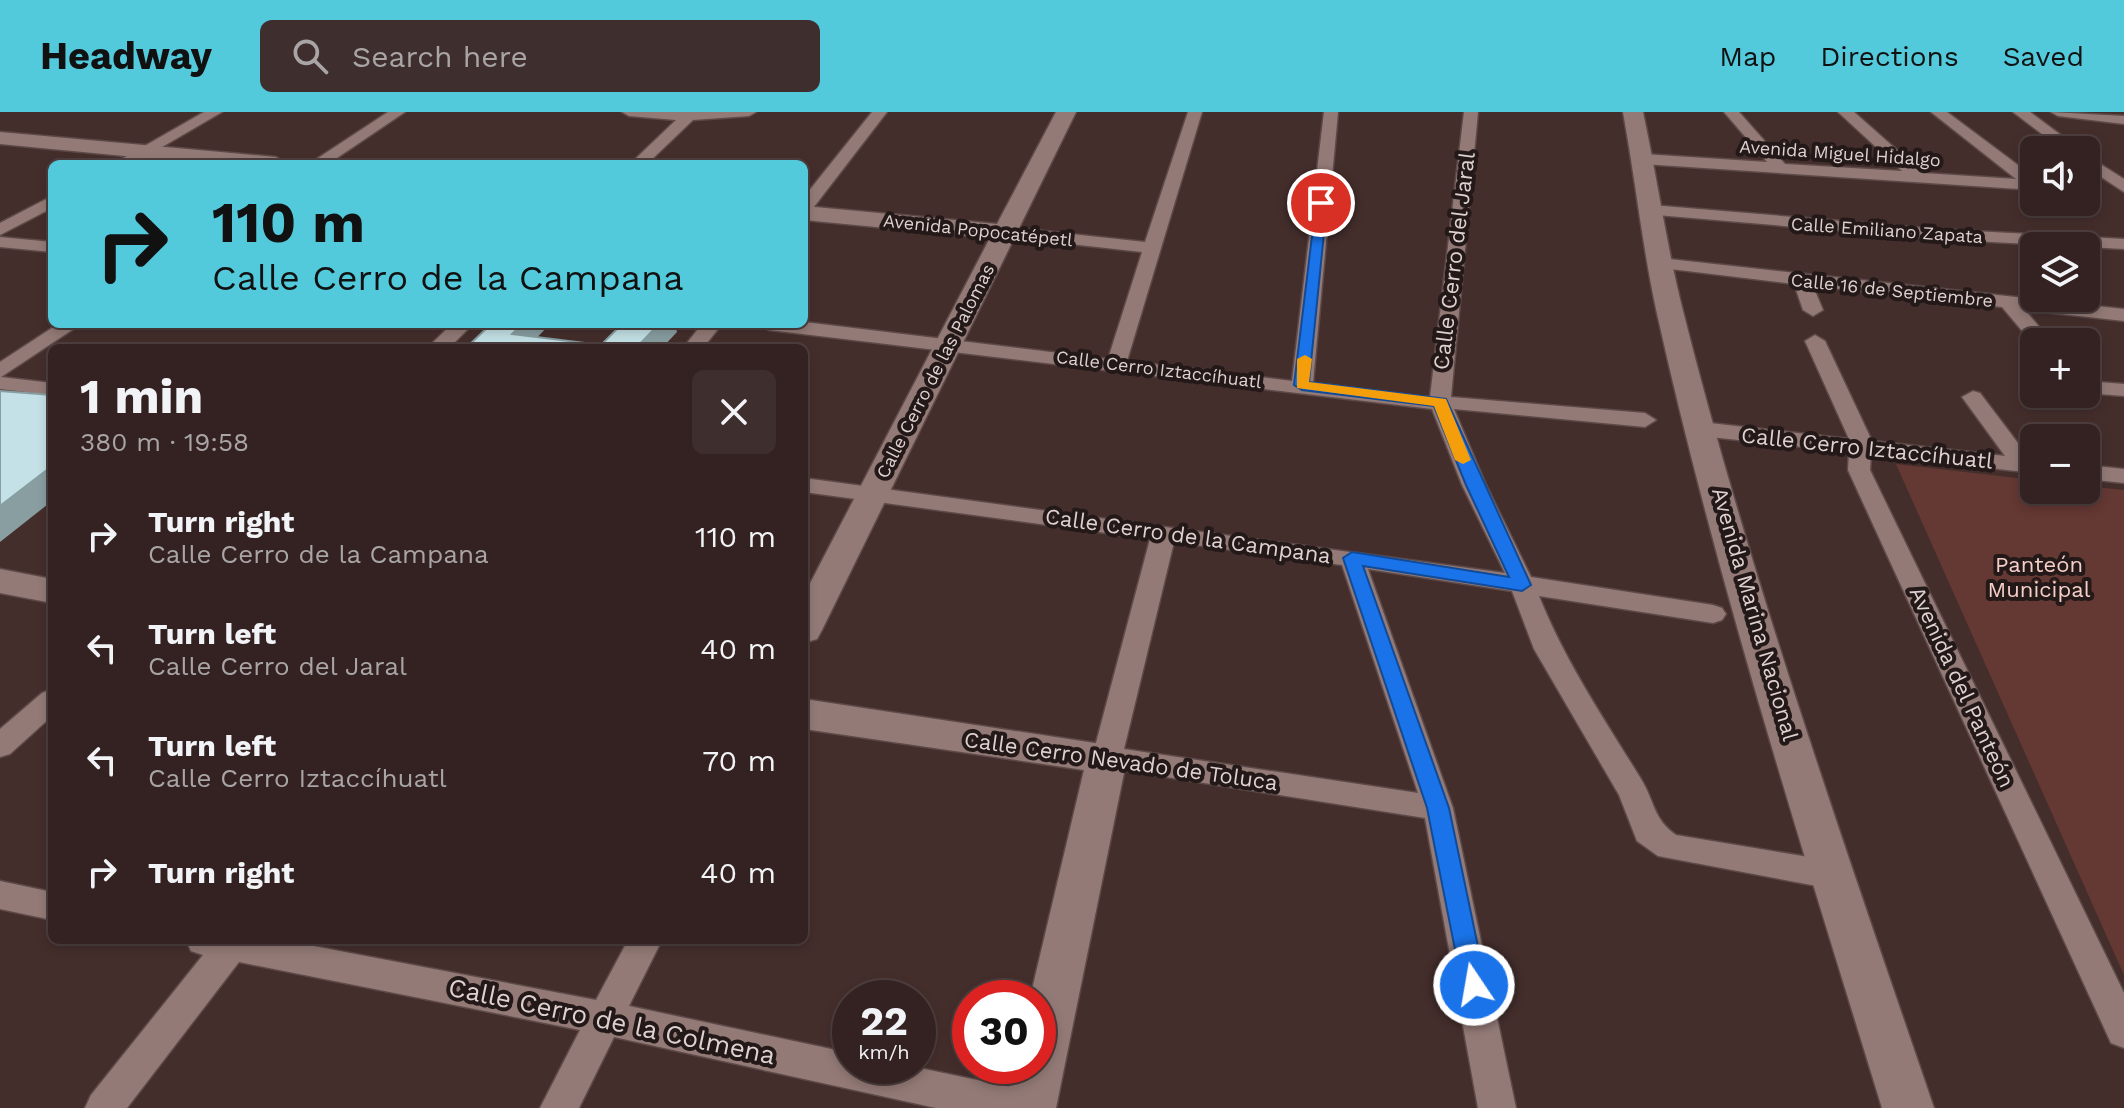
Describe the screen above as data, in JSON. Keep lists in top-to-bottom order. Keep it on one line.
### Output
{"streets":{"street":["Avenida Miguel Hidalgo","Avenida Popocatépetl","Calle Emiliano Zapata","Calle Cerro del Jaral","Calle 16 de Septiembre","Calle Cerro Iztaccíhuatl","Calle Cerro de las Palomas","Calle Cerro de la Campana","Avenida Marina Nacional","Avenida del Panteón","Calle Cerro Nevado de Toluca","Calle Cerro de la Colmena"]},"crossings":[["Avenida Miguel Hidalgo","Avenida Marina Nacional"],["Avenida Popocatépetl","Calle Cerro de las Palomas"],["Calle Emiliano Zapata","Avenida Marina Nacional"],["Calle Cerro del Jaral","Calle Cerro Iztaccíhuatl"],["Calle Cerro del Jaral","Calle Cerro de la Campana"],["Calle Cerro del Jaral","Avenida Marina Nacional"],["Calle 16 de Septiembre","Avenida Marina Nacional"],["Calle Cerro Iztaccíhuatl","Calle Cerro de las Palomas"],["Calle Cerro Iztaccíhuatl","Avenida Marina Nacional"],["Calle Cerro Iztaccíhuatl","Avenida del Panteón"],["Calle Cerro de las Palomas","Calle Cerro de la Campana"]],"parks":["Panteón Municipal"],"page":{"header":"Headway","search":"Search here","nav":["Map","Directions","Saved"],"map_buttons":["+","−"],"turn":["110 m","Calle Cerro de la Campana"],"heading":["1 min","380 m · 19:58"],"list":[{"name":"Turn right","note":"Calle Cerro de la Campana","value":"110 m"},{"name":"Turn left","note":"Calle Cerro del Jaral","value":"40 m"},{"name":"Turn left","note":"Calle Cerro Iztaccíhuatl","value":"70 m"},{"name":"Turn right","value":"40 m"}],"speed":"22 km/h","limit":"30"}}
